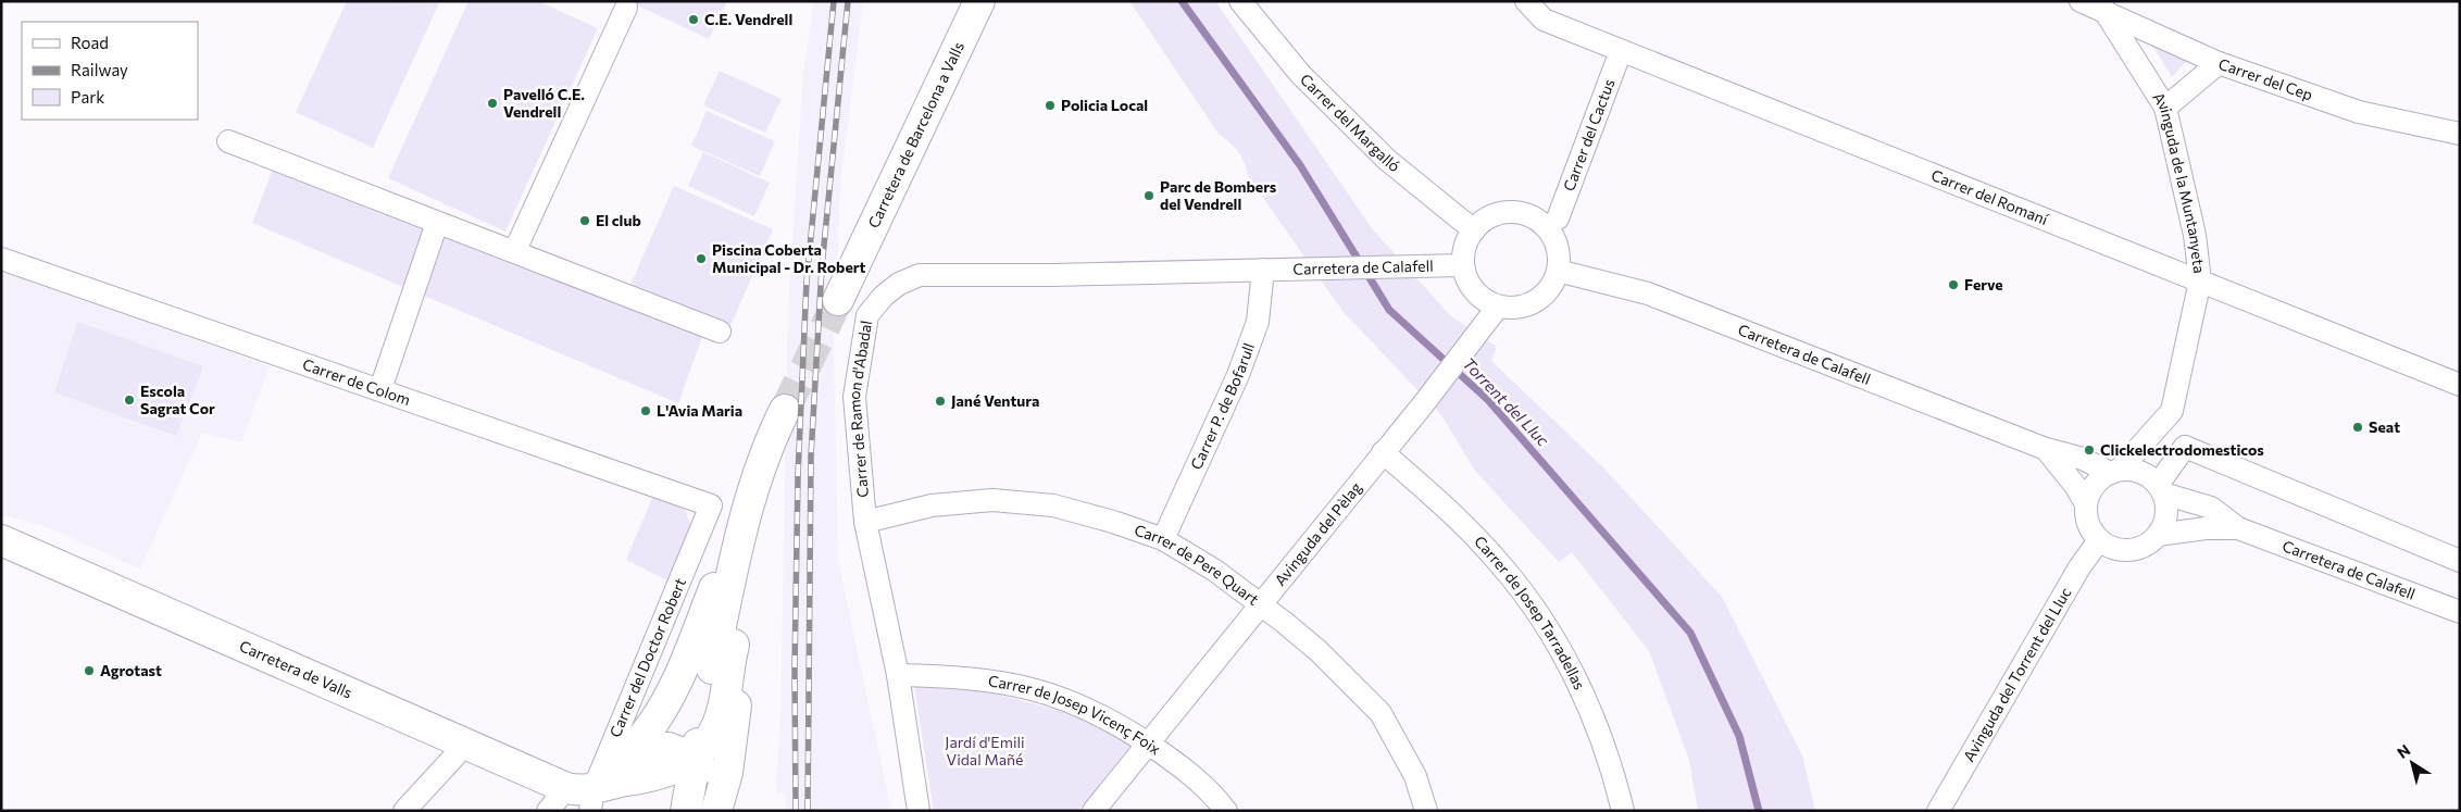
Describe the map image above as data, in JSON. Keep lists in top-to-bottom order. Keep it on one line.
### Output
{"streets":{"street":["Carrer del Cep","Carrer del Margalló","Carrer del Cactus","Carretera de Barcelona a Valls","Avinguda de la Muntanyeta","Carrer del Romaní","Carretera de Calafell","Carrer de Colom","Carrer P. de Bofarull","Carrer de Ramon d'Abadal","Avinguda del Pèlag","Carrer de Pere Quart","Carrer de Josep Tarradellas","Carrer del Doctor Robert","Carretera de Valls","Avinguda del Torrent del Lluc","Carrer de Josep Vicenç Foix"]},"crossings":[["Carrer del Cep","Avinguda de la Muntanyeta"],["Carrer del Margalló","Carretera de Calafell"],["Carrer del Margalló","Avinguda del Pèlag"],["Carrer del Cactus","Carrer del Romaní"],["Avinguda de la Muntanyeta","Carrer del Romaní"],["Avinguda de la Muntanyeta","Carretera de Calafell"],["Avinguda de la Muntanyeta","Avinguda del Torrent del Lluc"],["Carretera de Calafell","Carrer P. de Bofarull"],["Carretera de Calafell","Carrer de Ramon d'Abadal"],["Carretera de Calafell","Avinguda del Pèlag"],["Carretera de Calafell","Avinguda del Torrent del Lluc"],["Carrer de Colom","Carrer del Doctor Robert"],["Carrer P. de Bofarull","Carrer de Ramon d'Abadal"],["Carrer P. de Bofarull","Carrer de Pere Quart"],["Carrer de Ramon d'Abadal","Carrer de Pere Quart"],["Carrer de Ramon d'Abadal","Carrer de Josep Vicenç Foix"],["Avinguda del Pèlag","Carrer de Pere Quart"],["Avinguda del Pèlag","Carrer de Josep Tarradellas"],["Avinguda del Pèlag","Carrer de Josep Vicenç Foix"],["Carrer del Doctor Robert","Carretera de Valls"]],"water":["Torrent del Lluc"],"parks":["Jardí d'Emili Vidal Mañé"],"places":["C.E. Vendrell","Pavelló C.E. Vendrell","Policia Local","Parc de Bombers del Vendrell","El club","Piscina Coberta Municipal - Dr. Robert","Ferve","Escola Sagrat Cor","Jané Ventura","L'Avia Maria","Seat","Clickelectrodomesticos","Agrotast"],"legend":["Road","Railway","Park"],"north":"top left"}
